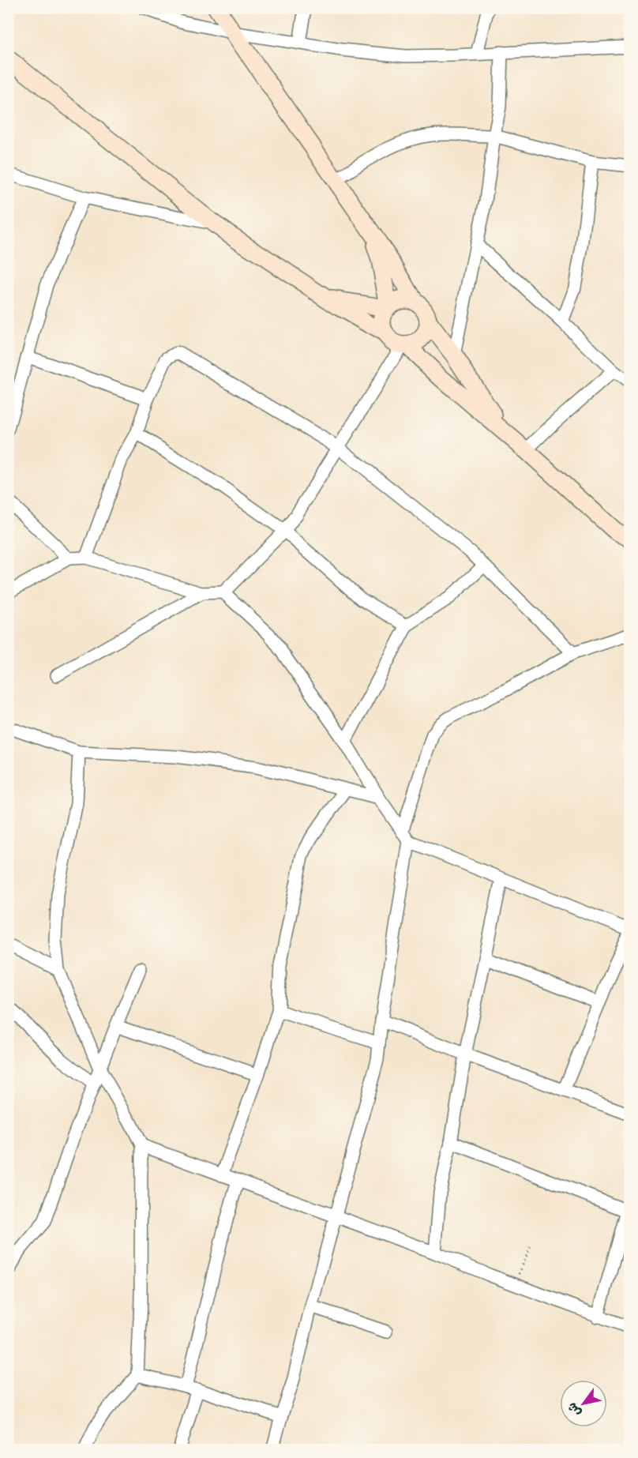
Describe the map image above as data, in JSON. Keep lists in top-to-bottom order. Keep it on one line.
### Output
{"north":"bottom left"}
